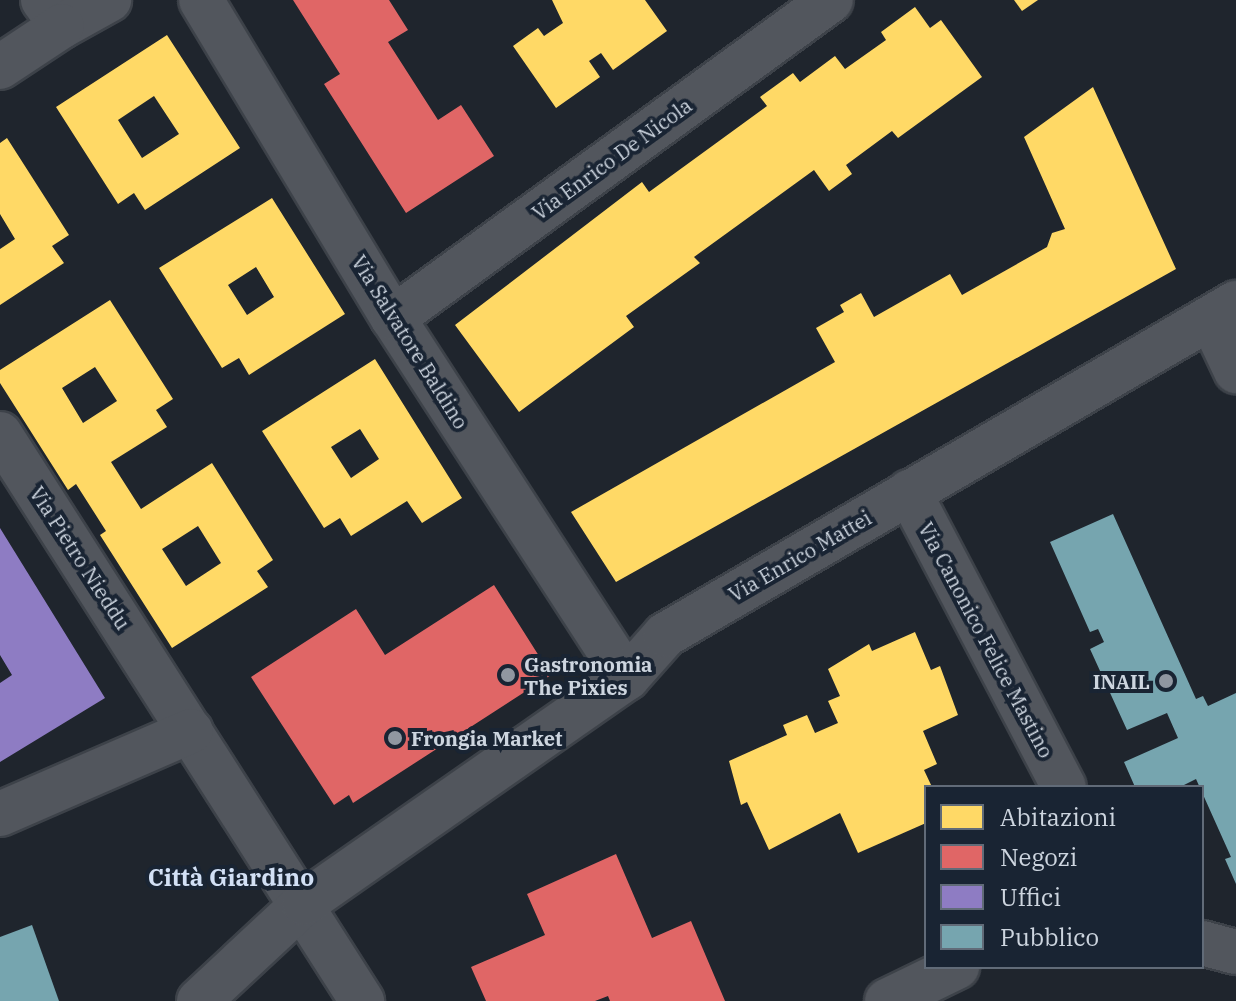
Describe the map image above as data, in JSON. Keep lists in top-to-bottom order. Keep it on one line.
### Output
{"streets":{"street":["Via Enrico De Nicola","Via Salvatore Baldino","Via Enrico Mattei","Via Pietro Nieddu","Via Canonico Felice Mastino"]},"crossings":[["Via Enrico De Nicola","Via Salvatore Baldino"],["Via Salvatore Baldino","Via Enrico Mattei"],["Via Enrico Mattei","Via Pietro Nieddu"],["Via Enrico Mattei","Via Canonico Felice Mastino"]],"districts":["Città Giardino"],"places":["Gastronomia The Pixies","INAIL","Frongia Market"],"legend":["Abitazioni","Negozi","Uffici","Pubblico"]}
